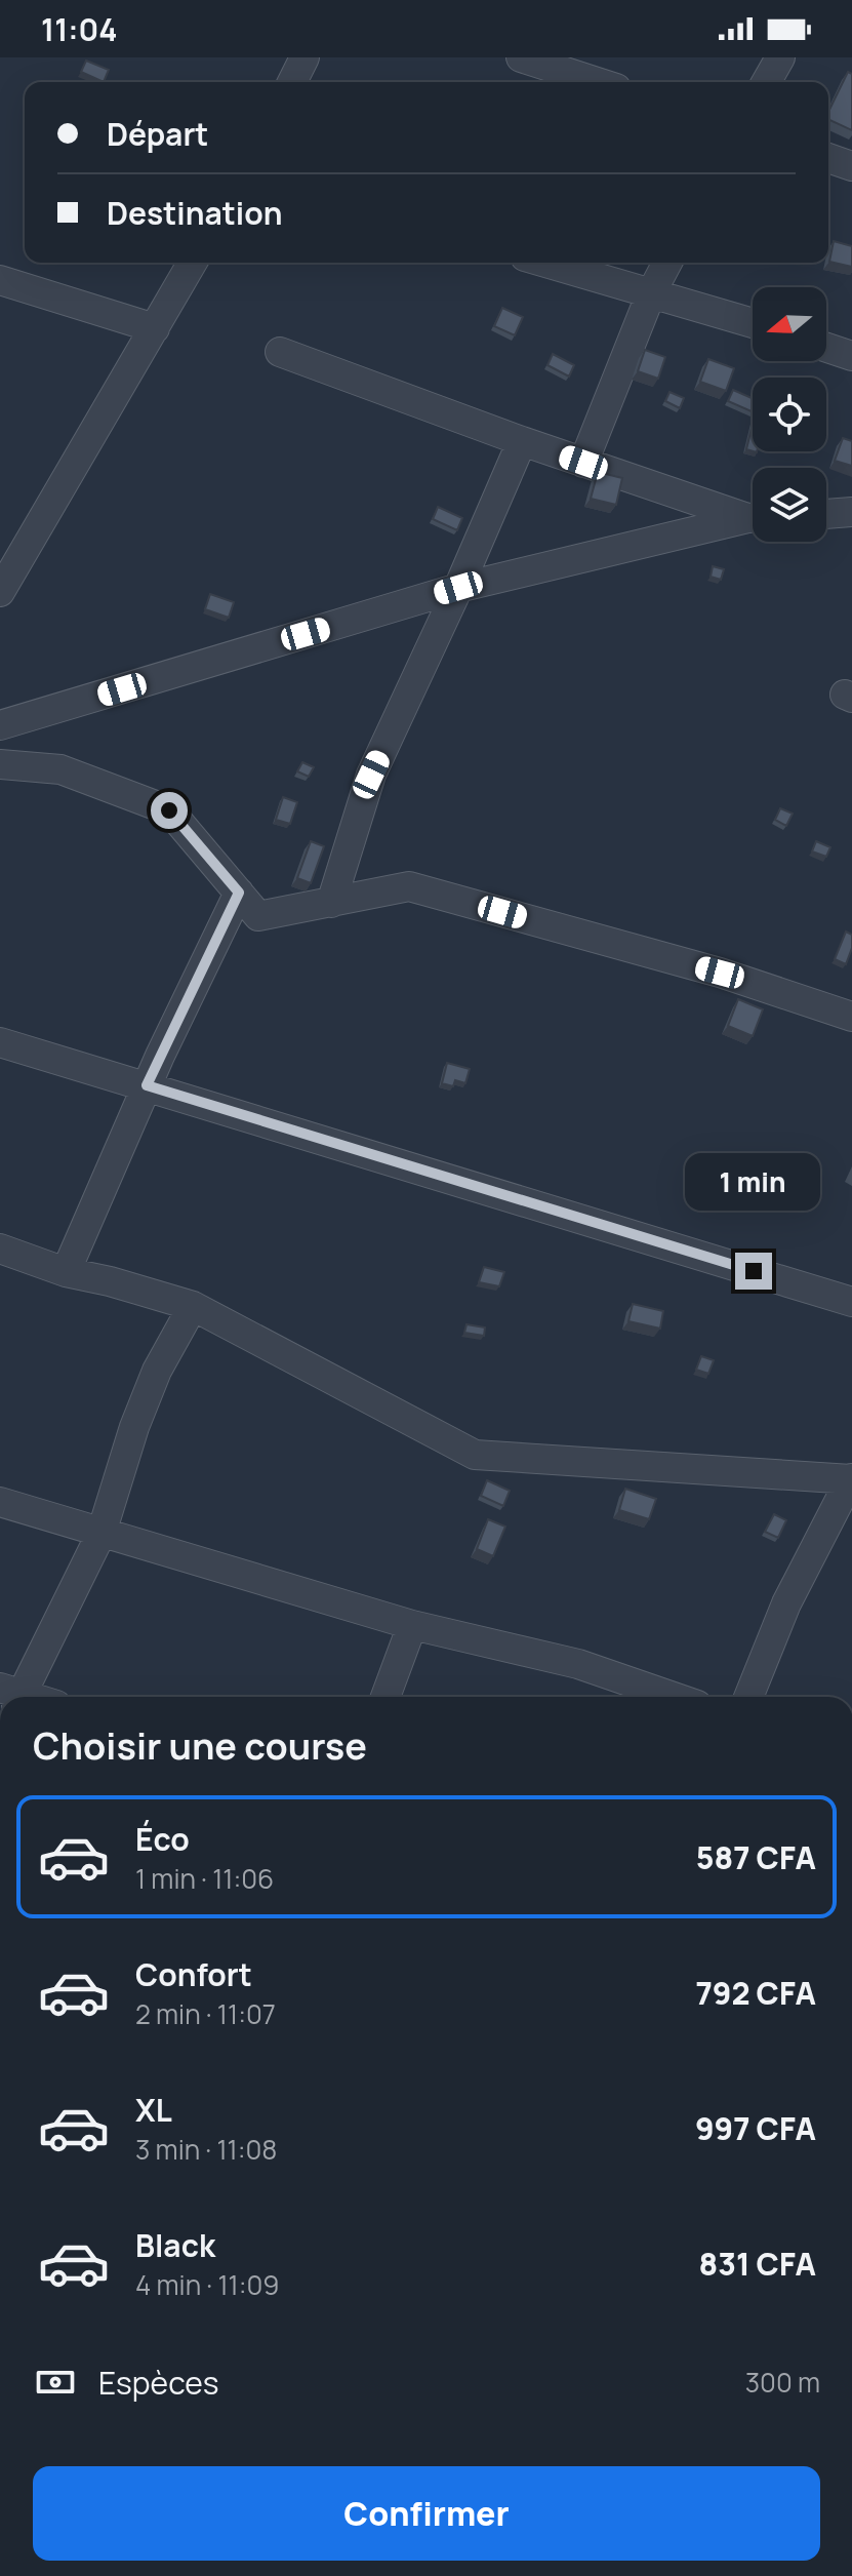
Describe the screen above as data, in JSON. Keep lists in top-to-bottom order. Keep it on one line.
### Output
{"north":"left","page":{"status":"11:04","banner":["Départ","Destination"],"bubble":"1 min","heading":"Choisir une course","list":[{"name":"Éco","note":"1 min · 11:06","value":"587 CFA"},{"name":"Confort","note":"2 min · 11:07","value":"792 CFA"},{"name":"XL","note":"3 min · 11:08","value":"997 CFA"},{"name":"Black","note":"4 min · 11:09","value":"831 CFA"}],"pay":["Espèces","300 m"],"buttons":"Confirmer"}}
